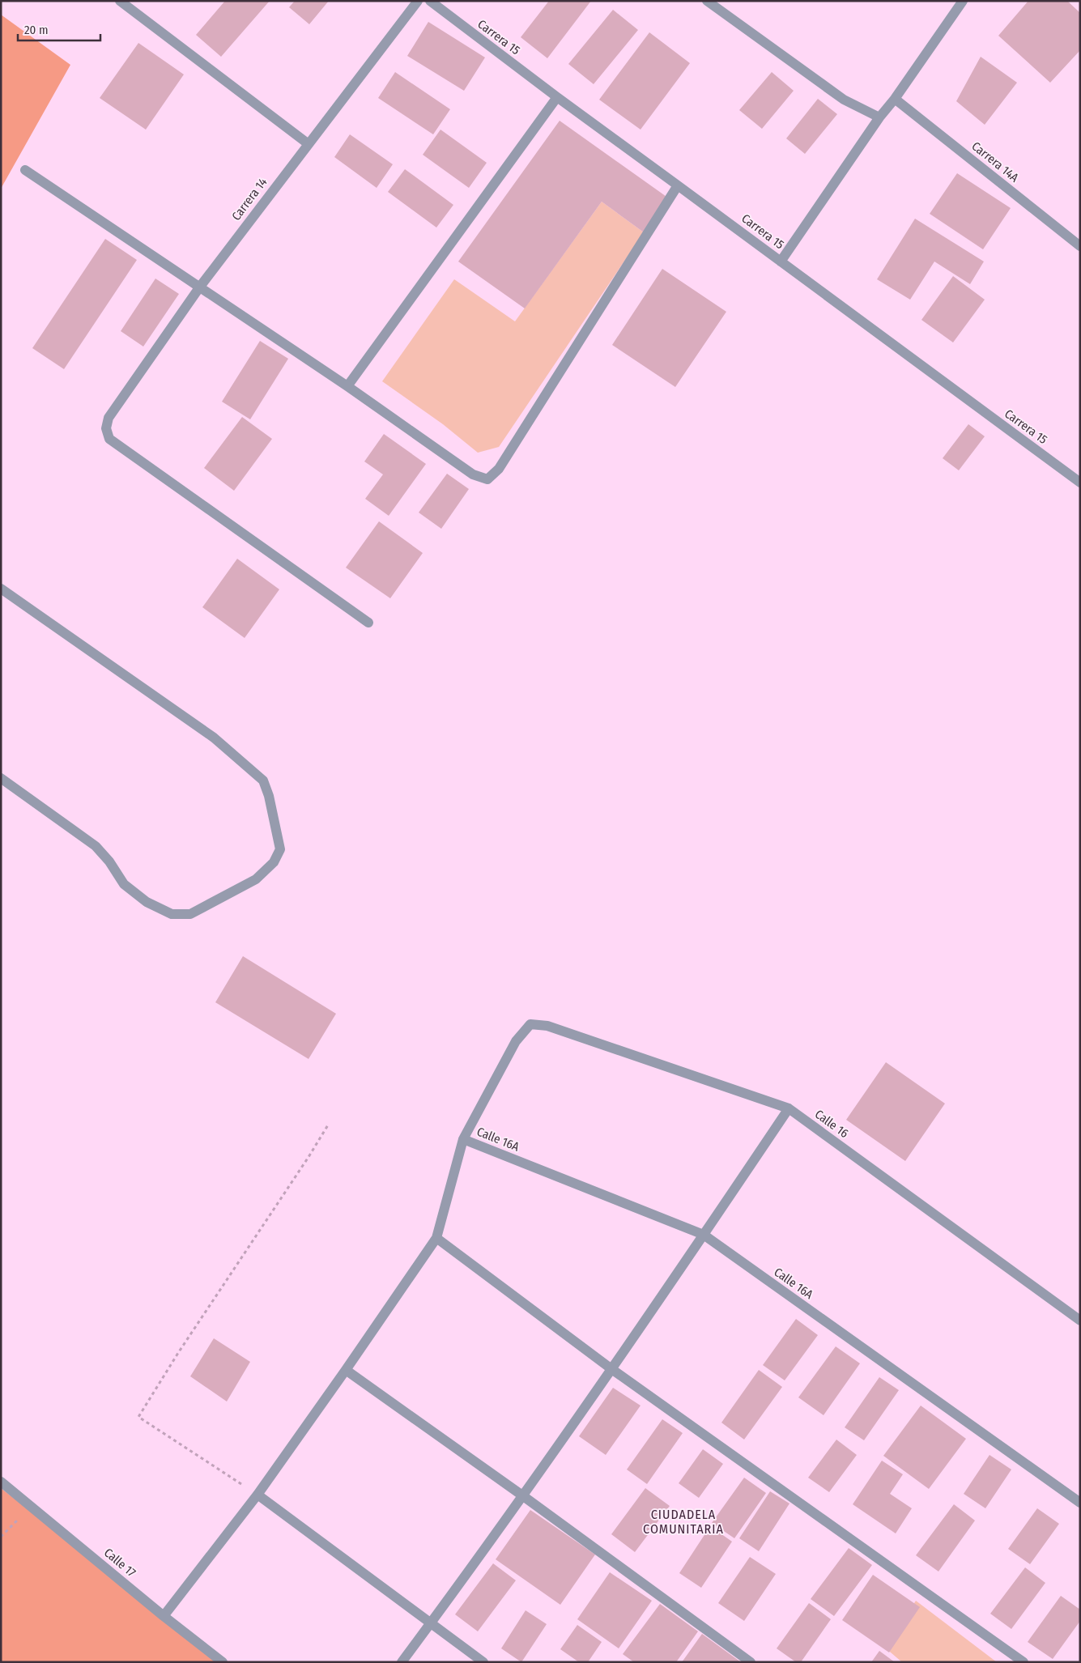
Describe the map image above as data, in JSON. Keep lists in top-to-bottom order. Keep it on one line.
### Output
{"streets":{"street":["Carrera 15","Carrera 14A","Carrera 14","Calle 16","Calle 16A","Calle 17"]},"crossings":[["Calle 16","Calle 16A"]],"districts":["CIUDADELA COMUNITARIA"],"scale_bar":"20 m"}
